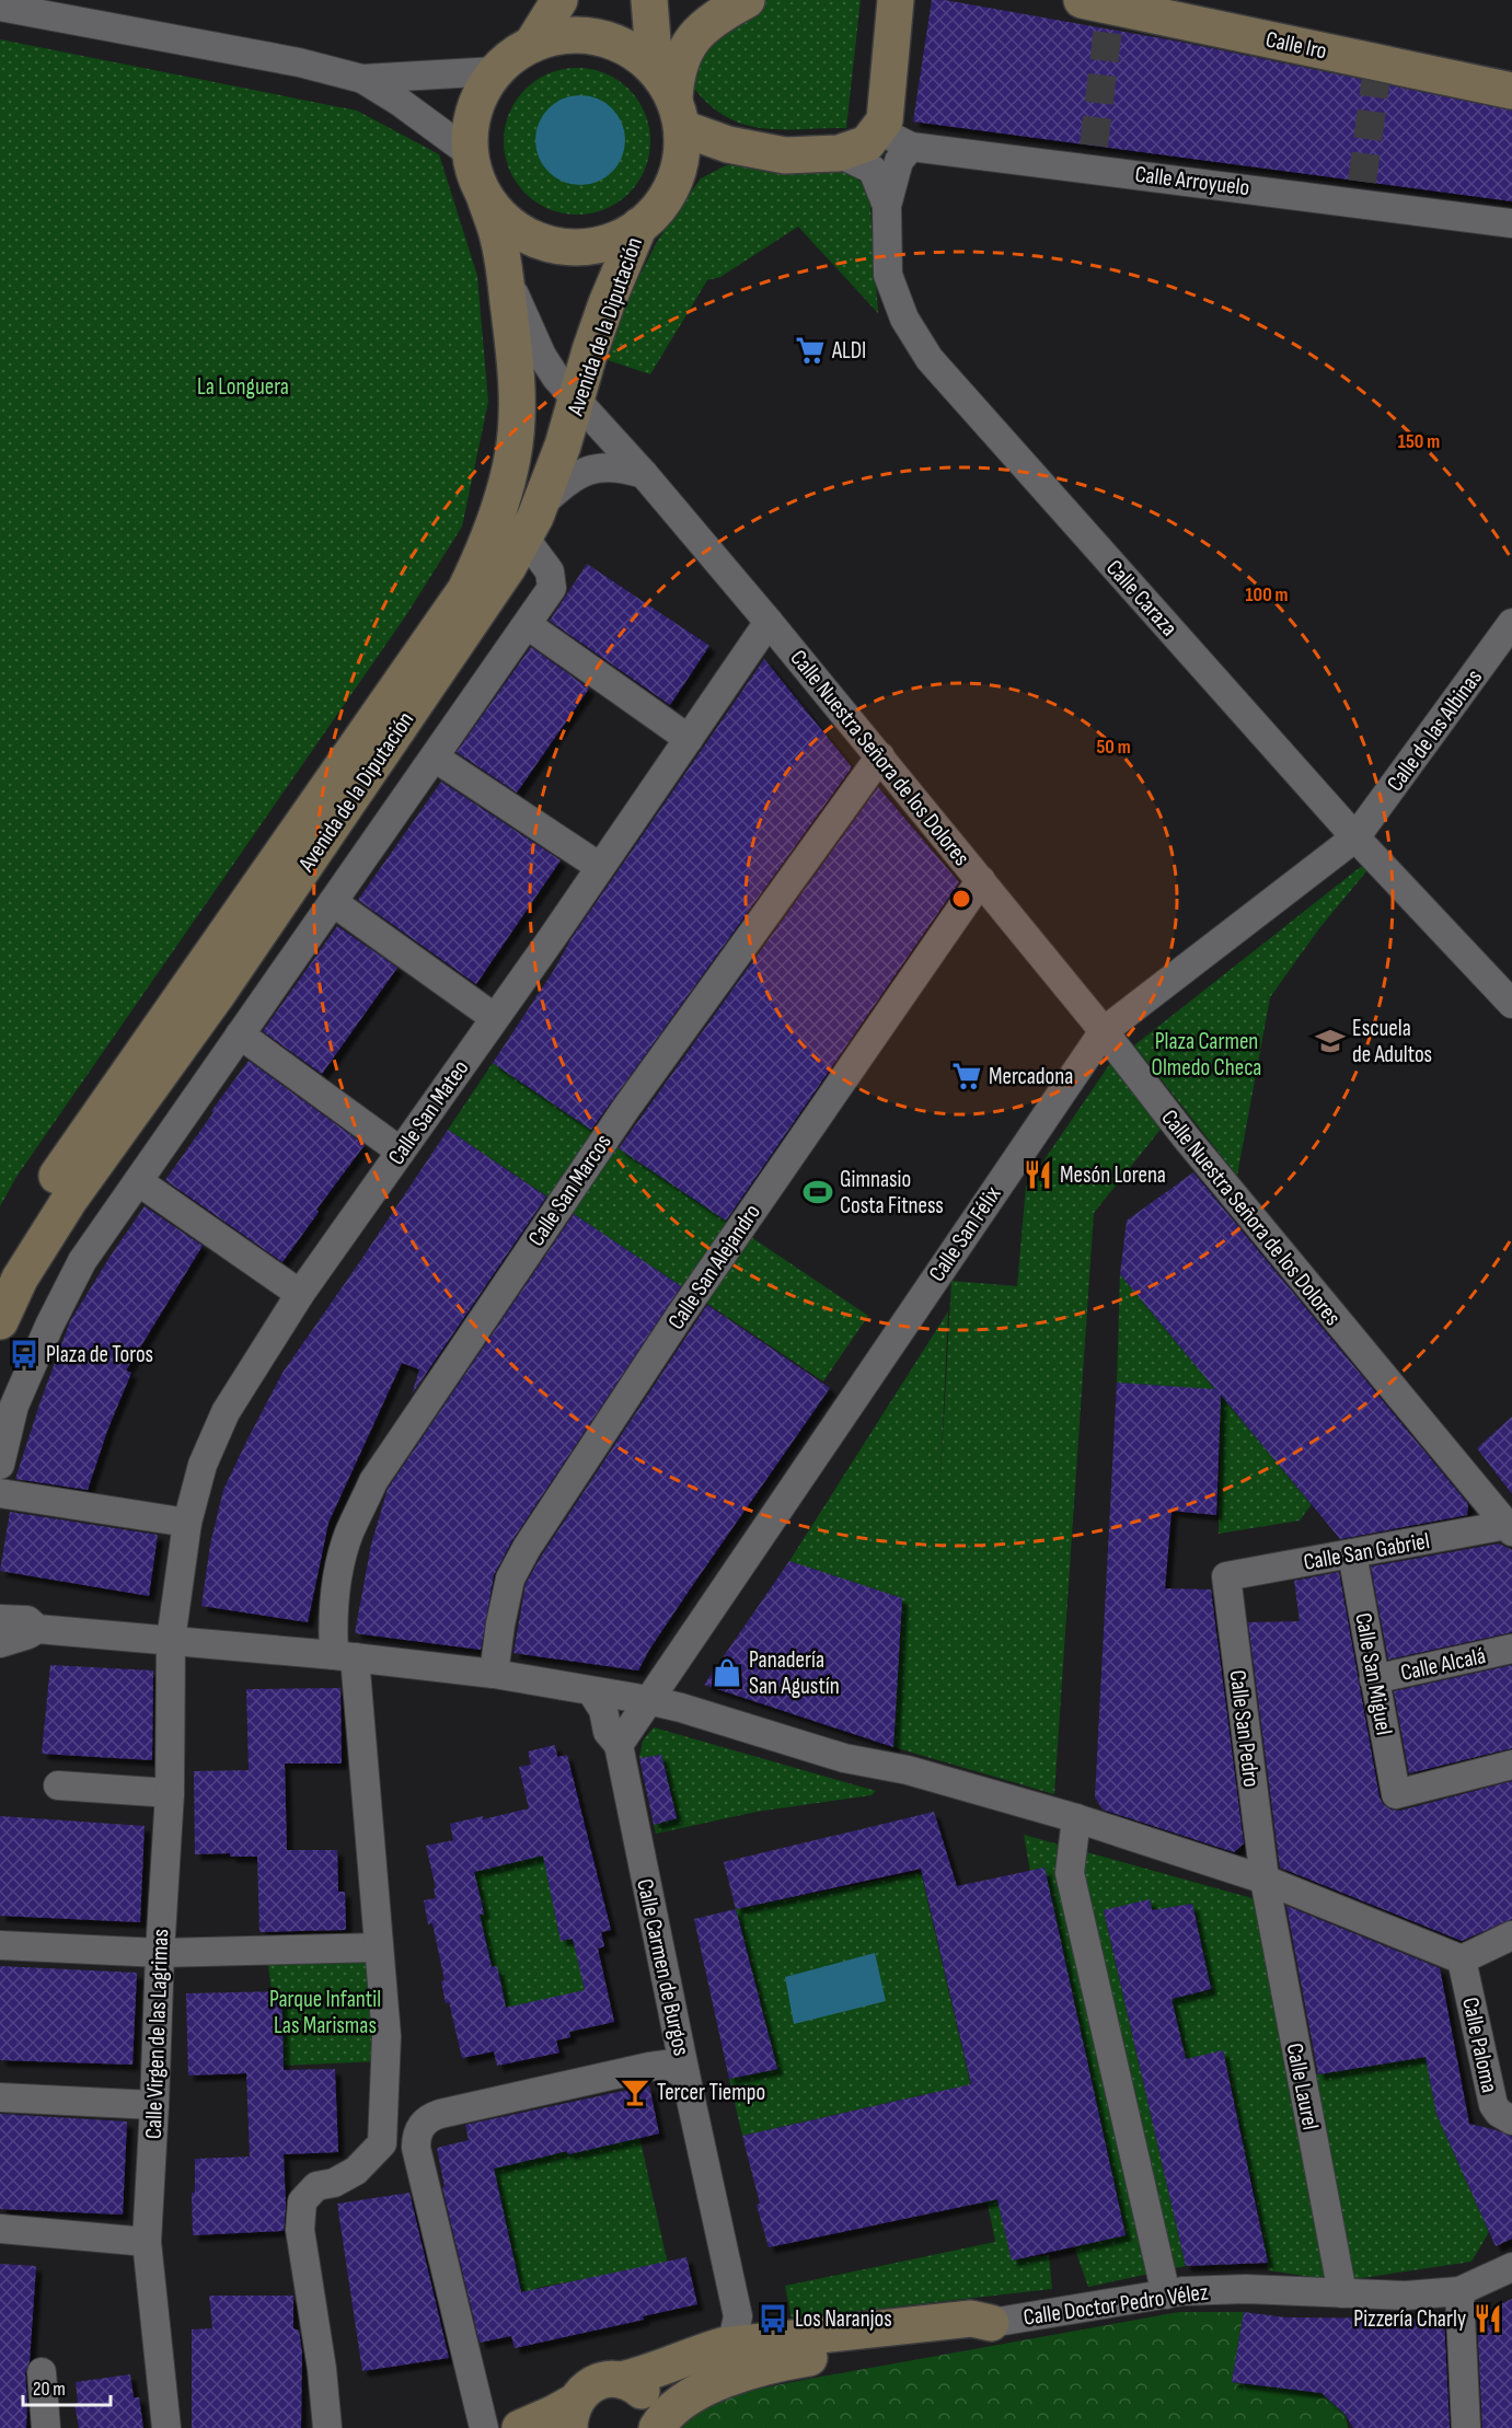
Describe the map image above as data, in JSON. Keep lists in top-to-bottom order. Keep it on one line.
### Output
{"streets":{"main road":["Calle Iro","Avenida de la Diputación","Calle Doctor Pedro Vélez"],"street":["Calle Arroyuelo","Calle Caraza","Calle de las Albinas","Calle Nuestra Señora de los Dolores","Calle San Mateo","Calle San Marcos","Calle San Félix","Calle San Alejandro","Calle San Gabriel","Calle Alcalá","Calle San Miguel","Calle San Pedro","Calle Carmen de Burgos","Calle Virgen de las Lagrimas","Calle Paloma","Calle Laurel"]},"crossings":[["Calle Arroyuelo","Calle Caraza"],["Avenida de la Diputación","Calle Nuestra Señora de los Dolores"],["Calle Caraza","Calle de las Albinas"],["Calle Caraza","Calle San Félix"],["Calle de las Albinas","Calle San Félix"],["Calle Nuestra Señora de los Dolores","Calle San Mateo"],["Calle Nuestra Señora de los Dolores","Calle San Marcos"],["Calle Nuestra Señora de los Dolores","Calle San Félix"],["Calle Nuestra Señora de los Dolores","Calle San Alejandro"],["Calle Nuestra Señora de los Dolores","Calle San Gabriel"],["Calle San Mateo","Calle Virgen de las Lagrimas"],["Calle San Gabriel","Calle San Miguel"],["Calle San Gabriel","Calle San Pedro"],["Calle Alcalá","Calle San Miguel"],["Calle San Pedro","Calle Laurel"],["Calle Carmen de Burgos","Calle Doctor Pedro Vélez"],["Calle Laurel","Calle Doctor Pedro Vélez"]],"parks":["La Longuera","Plaza Carmen Olmedo Checa","Parque Infantil Las Marismas"],"places":{"supermarket":["ALDI","Mercadona"],"school or university":["Escuela de Adultos"],"restaurant":["Mesón Lorena","Pizzería Charly"],"sports":["Gimnasio Costa Fitness"],"bus stop":["Plaza de Toros","Los Naranjos"],"shop":["Panadería San Agustín"],"bar":["Tercer Tiempo"]},"scale_bar":"20 m","rings":["150 m","100 m","50 m"]}
